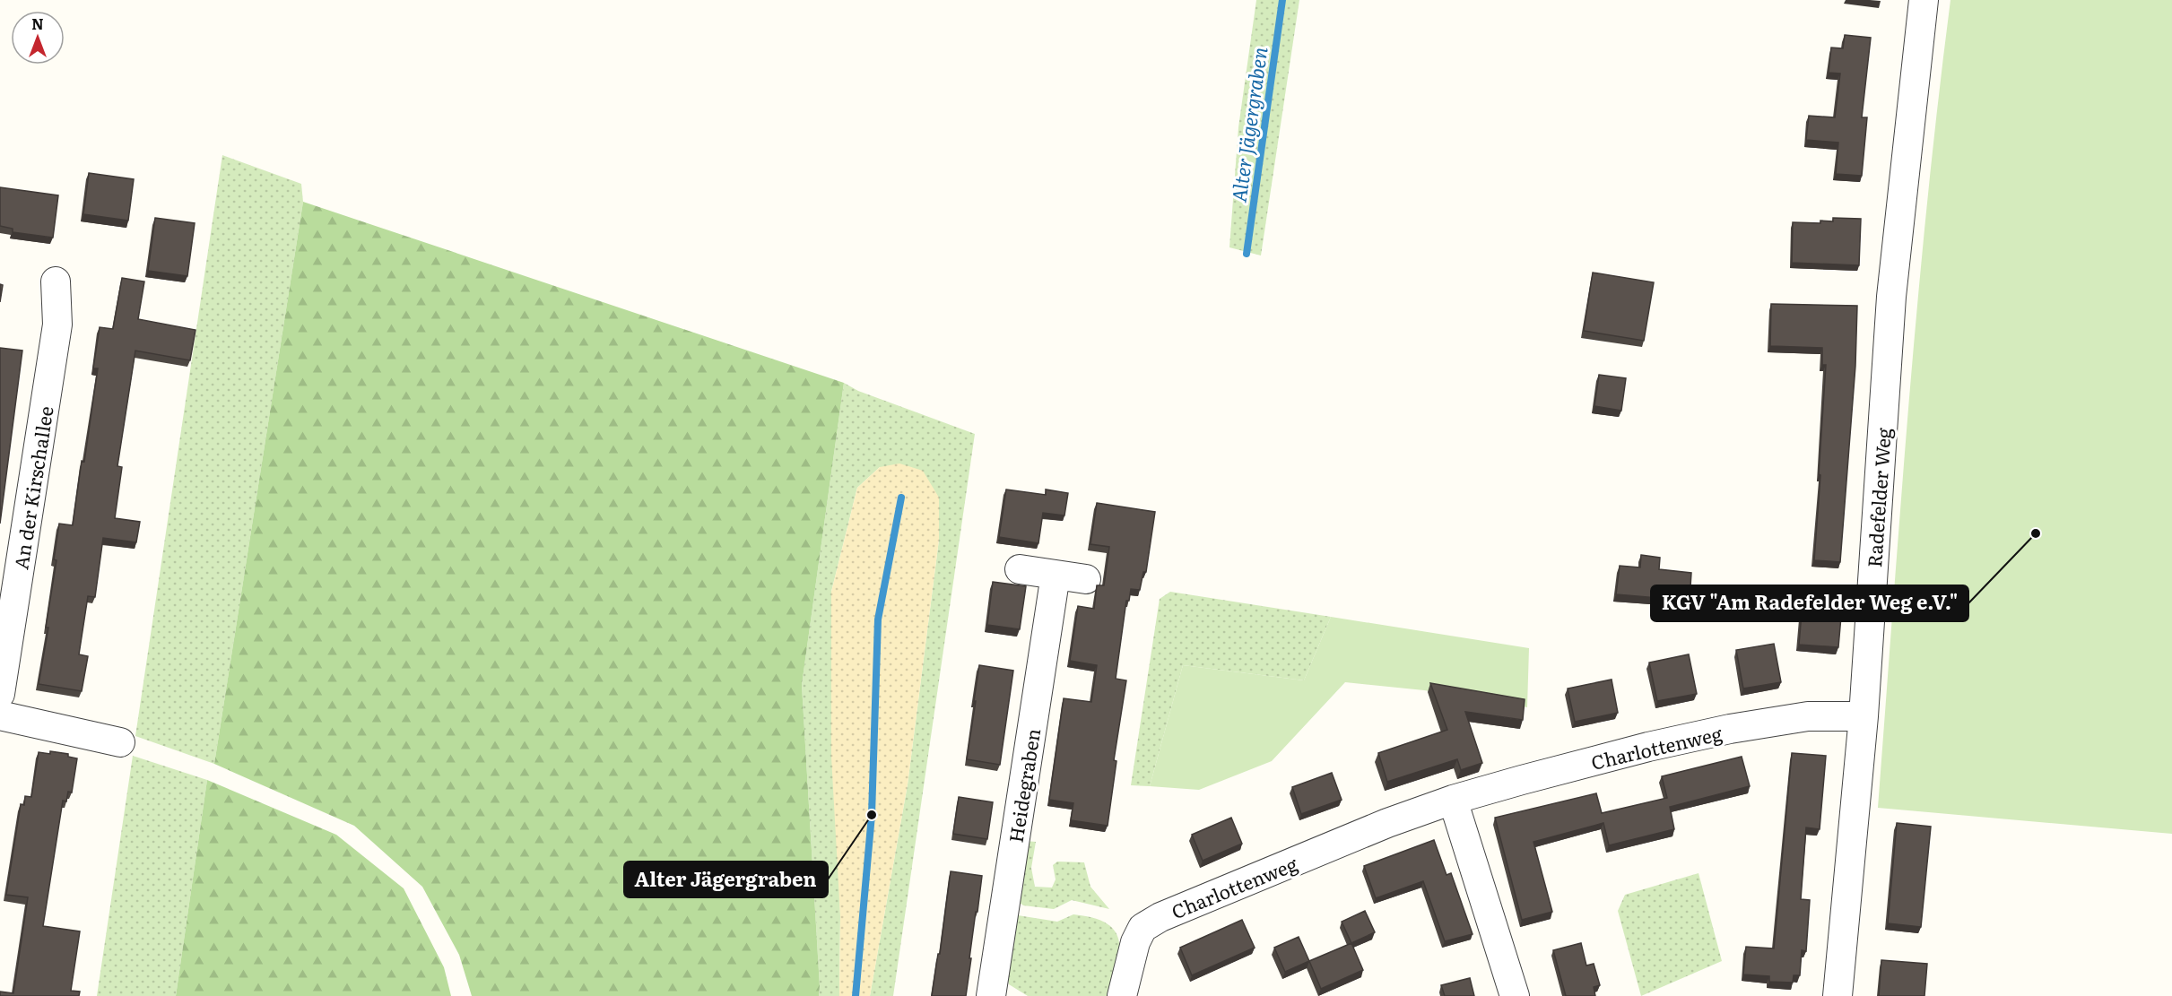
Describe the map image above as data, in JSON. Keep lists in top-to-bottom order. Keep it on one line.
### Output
{"streets":{"street":["An der Kirschallee","Radefelder Weg","Charlottenweg","Heidegraben"]},"crossings":[["Radefelder Weg","Charlottenweg"]],"water":["Alter Jägergraben"],"places":["KGV \"Am Radefelder Weg e.V.\"","Alter Jägergraben"],"north":"top"}
